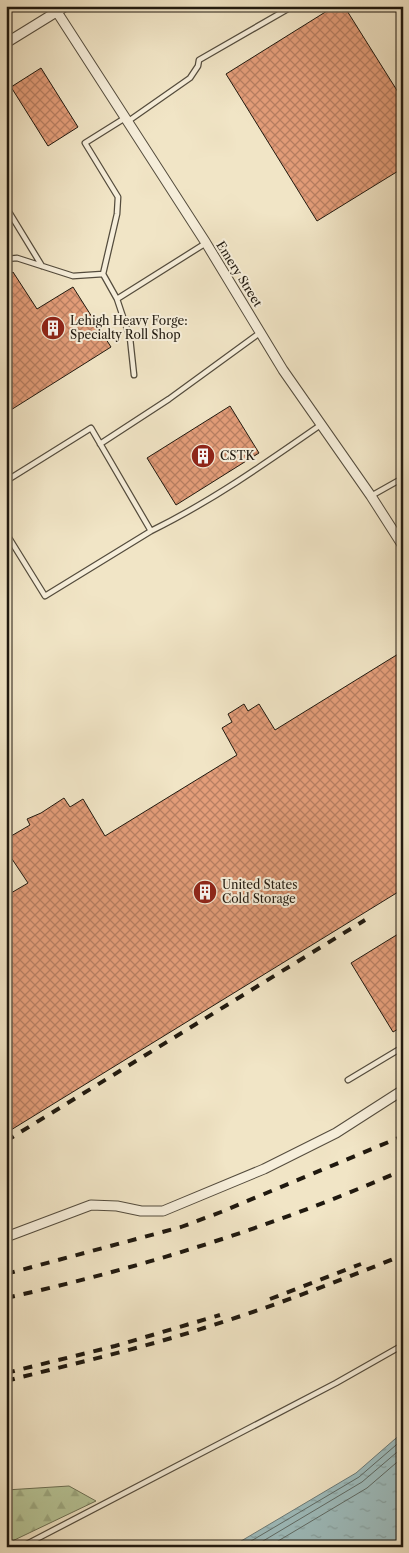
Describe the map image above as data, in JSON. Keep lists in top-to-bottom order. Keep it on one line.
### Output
{"streets":{"street":["Emery Street"]},"places":{"building":["Lehigh Heavy Forge: Specialty Roll Shop","CSTK","United States Cold Storage"]}}
